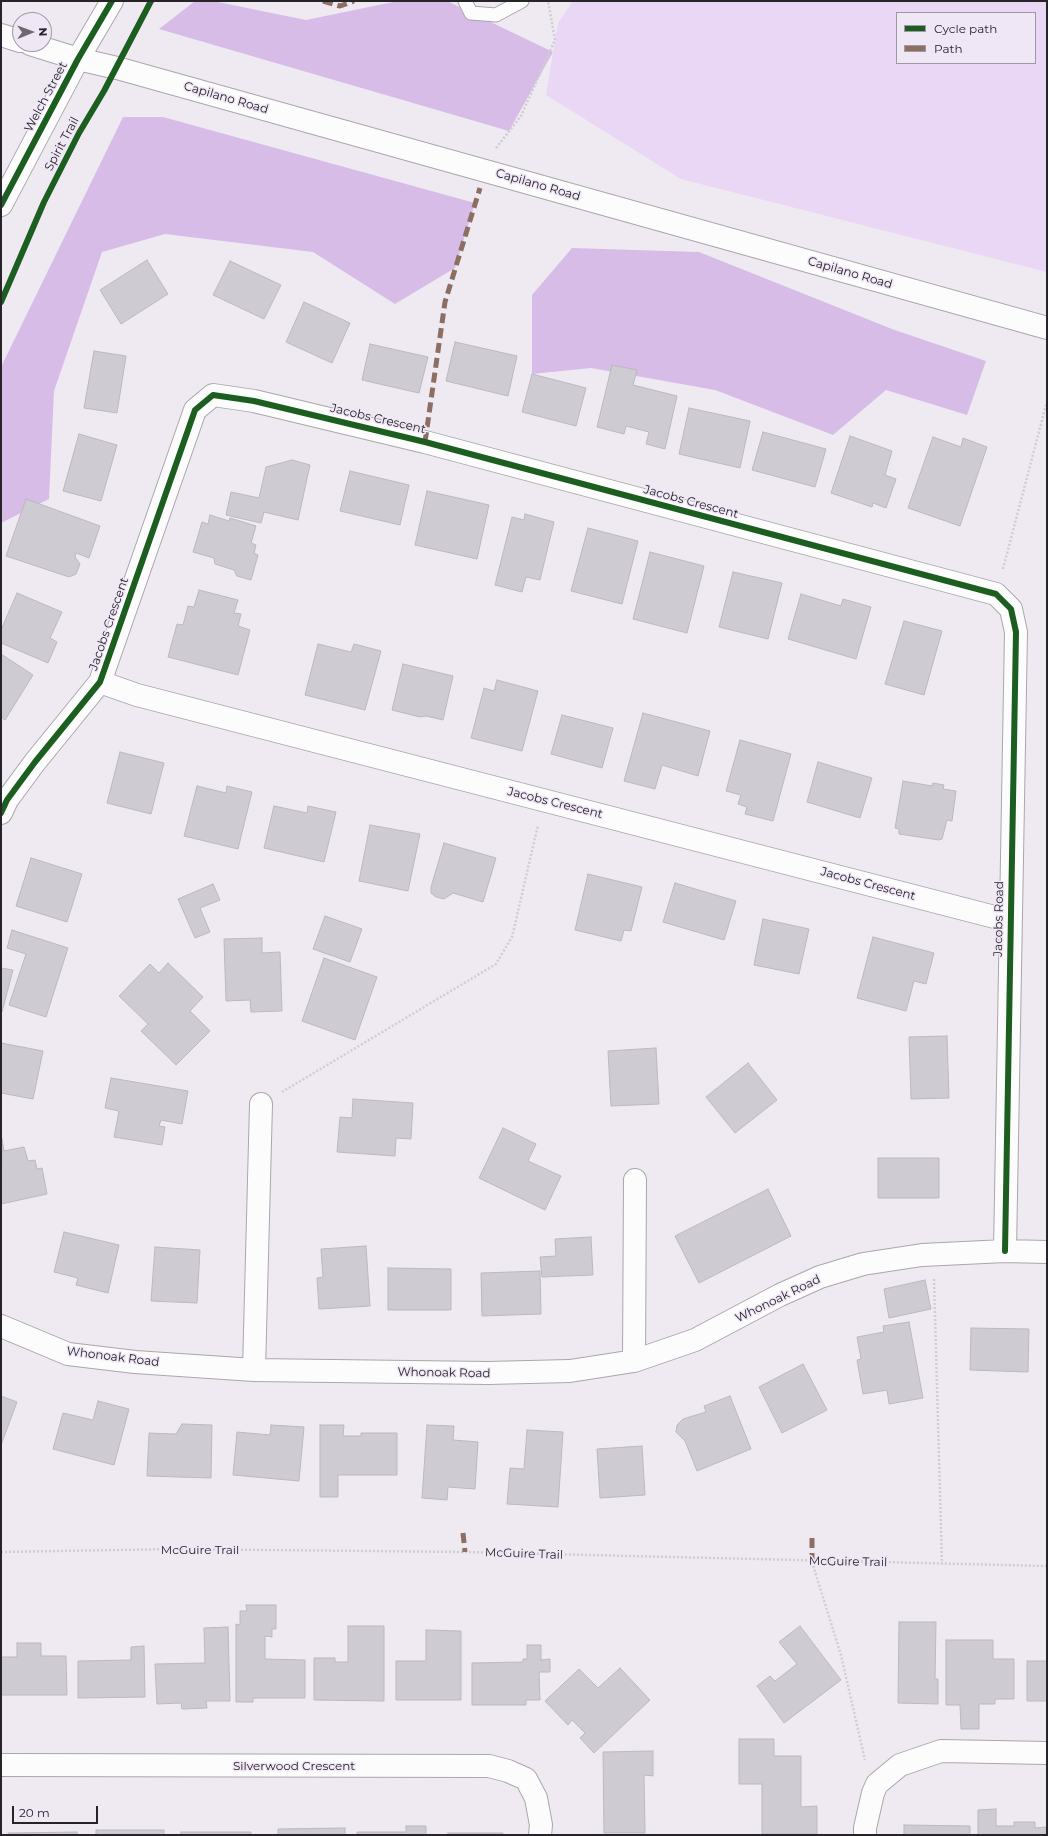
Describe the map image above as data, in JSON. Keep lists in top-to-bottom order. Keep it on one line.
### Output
{"streets":{"street":["Welch Street","Capilano Road","Jacobs Crescent","Jacobs Road","Whonoak Road","Silverwood Crescent"],"path":["McGuire Trail"],"cycle path":["Spirit Trail"]},"crossings":[["Welch Street","Capilano Road"],["Jacobs Crescent","Jacobs Road"],["Jacobs Road","Whonoak Road"]],"legend":["Cycle path","Path"],"scale_bar":"20 m","north":"right"}
